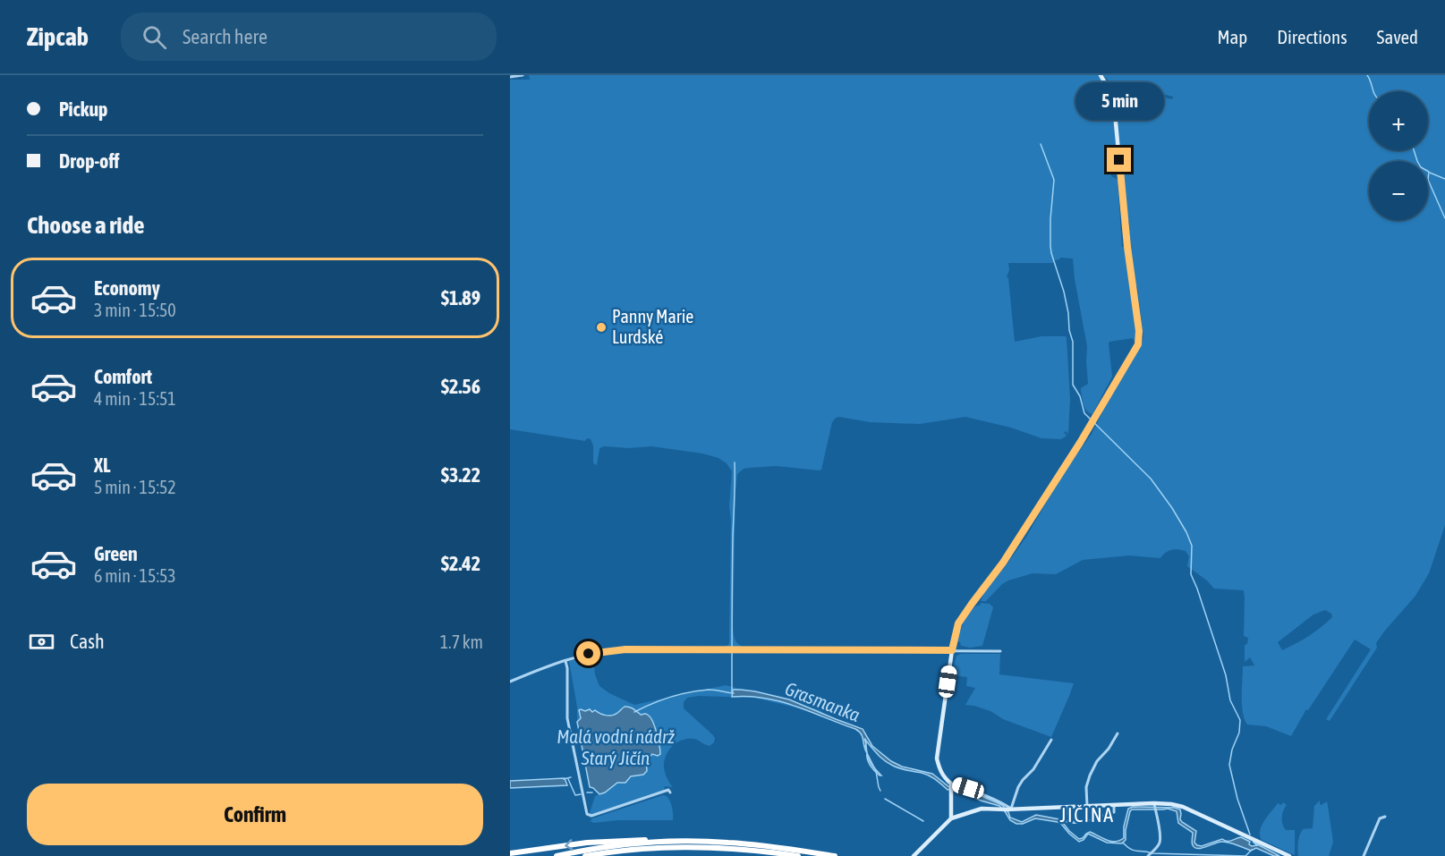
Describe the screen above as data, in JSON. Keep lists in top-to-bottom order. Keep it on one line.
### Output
{"districts":["JIČINA"],"water":["Grasmanka","Malá vodní nádrž Starý Jičín"],"places":["Panny Marie Lurdské"],"page":{"header":"Zipcab","search":"Search here","nav":["Map","Directions","Saved"],"banner":["Pickup","Drop-off"],"bubble":"5 min","map_buttons":["+","−"],"heading":"Choose a ride","list":[{"name":"Economy","note":"3 min · 15:50","value":"$1.89"},{"name":"Comfort","note":"4 min · 15:51","value":"$2.56"},{"name":"XL","note":"5 min · 15:52","value":"$3.22"},{"name":"Green","note":"6 min · 15:53","value":"$2.42"}],"pay":["Cash","1.7 km"],"buttons":"Confirm"}}
